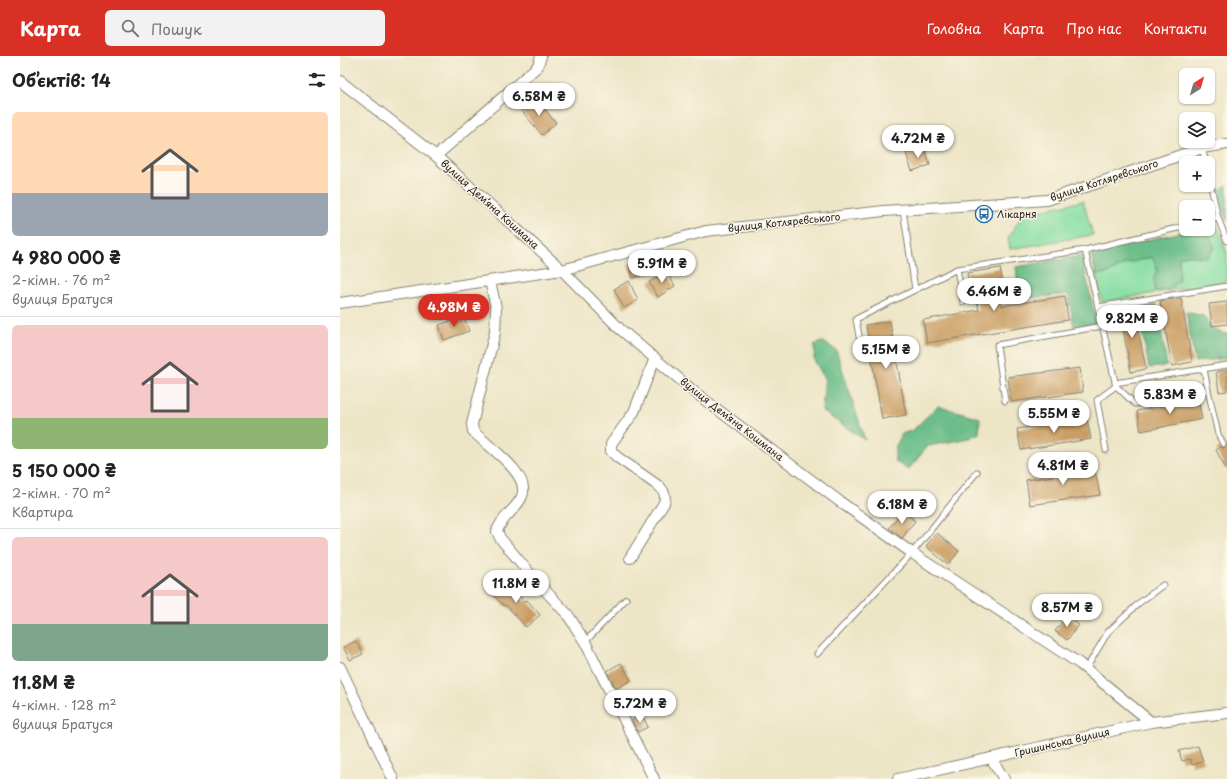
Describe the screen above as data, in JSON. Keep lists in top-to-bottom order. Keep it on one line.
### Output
{"streets":{"street":["вулиця Котляревського","вулиця Демʼяна Кошмана","Гришинська вулиця"]},"crossings":[["вулиця Котляревського","вулиця Демʼяна Кошмана"],["вулиця Демʼяна Кошмана","Гришинська вулиця"]],"places":{"bus stop":["Лікарня"]},"north":"top right","page":{"header":"Карта","search":"Пошук","nav":["Головна","Карта","Про нас","Контакти"],"heading":"Об’єктів: 14","map_buttons":["+","−"],"price":["6.58M ₴","4.72M ₴","5.91M ₴","6.46M ₴","4.98M ₴","9.82M ₴","5.15M ₴","5.83M ₴","5.55M ₴","4.81M ₴","6.18M ₴","11.8M ₴","8.57M ₴","5.72M ₴"],"list":[{"name":"4 980 000 ₴","note":"2-кімн. · 76 m² · вулиця Братуся"},{"name":"5 150 000 ₴","note":"2-кімн. · 70 m² · Квартира"},{"name":"11.8M ₴","note":"4-кімн. · 128 m² · вулиця Братуся"}]}}
